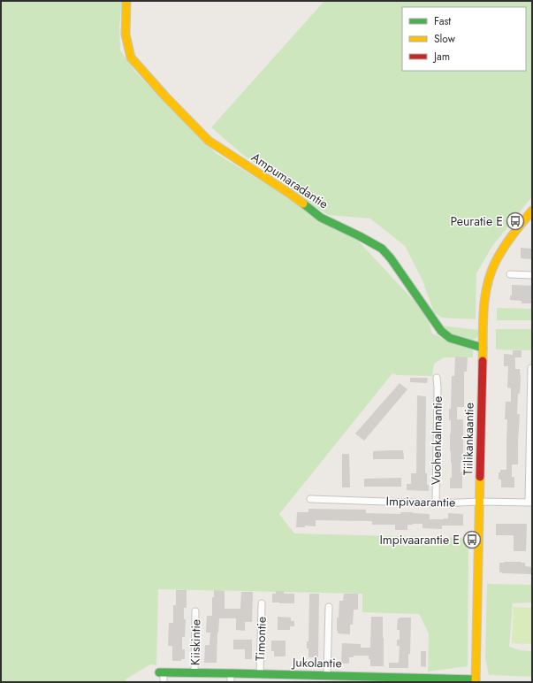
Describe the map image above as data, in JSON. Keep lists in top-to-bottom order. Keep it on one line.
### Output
{"streets":{"street":["Ampumaradantie","Tiilikankaantie","Vuohenkalmantie","Impivaarantie","Timontie","Kiiskintie","Jukolantie"]},"crossings":[["Ampumaradantie","Tiilikankaantie"],["Tiilikankaantie","Impivaarantie"],["Tiilikankaantie","Jukolantie"],["Vuohenkalmantie","Impivaarantie"],["Timontie","Jukolantie"],["Kiiskintie","Jukolantie"]],"places":{"bus stop":["Peuratie E","Impivaarantie E"]},"legend":["Fast","Slow","Jam"]}
